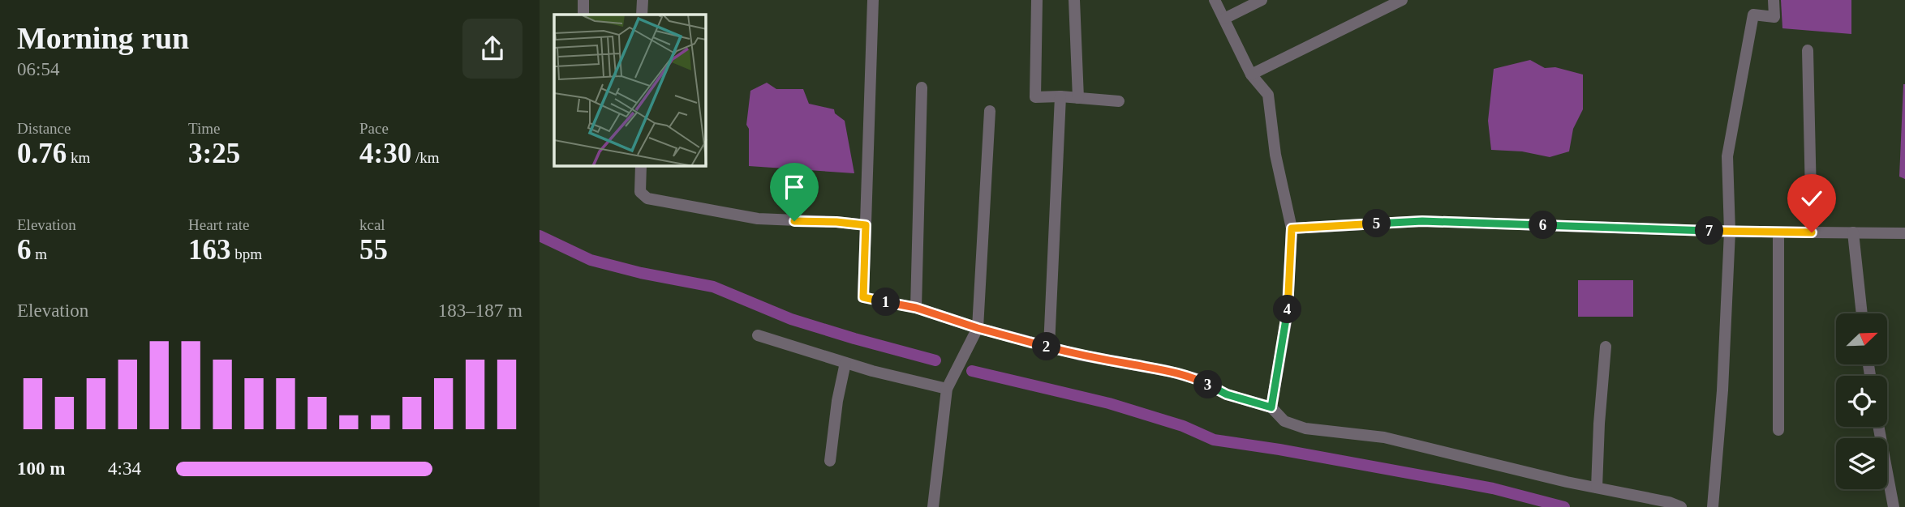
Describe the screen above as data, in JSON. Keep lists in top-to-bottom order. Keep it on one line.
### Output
{"north":"top right","page":{"heading":["Morning run","06:54"],"stats":[["Distance","0.76 km"],["Time","3:25"],["Pace","4:30 /km"],["Elevation","6 m"],["Heart rate","163 bpm"],["kcal","55"]],"pins":["5","6","7","1","4","2","3"],"chart":["Elevation","183–187 m"],"list":[{"name":"100 m","note":"4:34"}]}}
